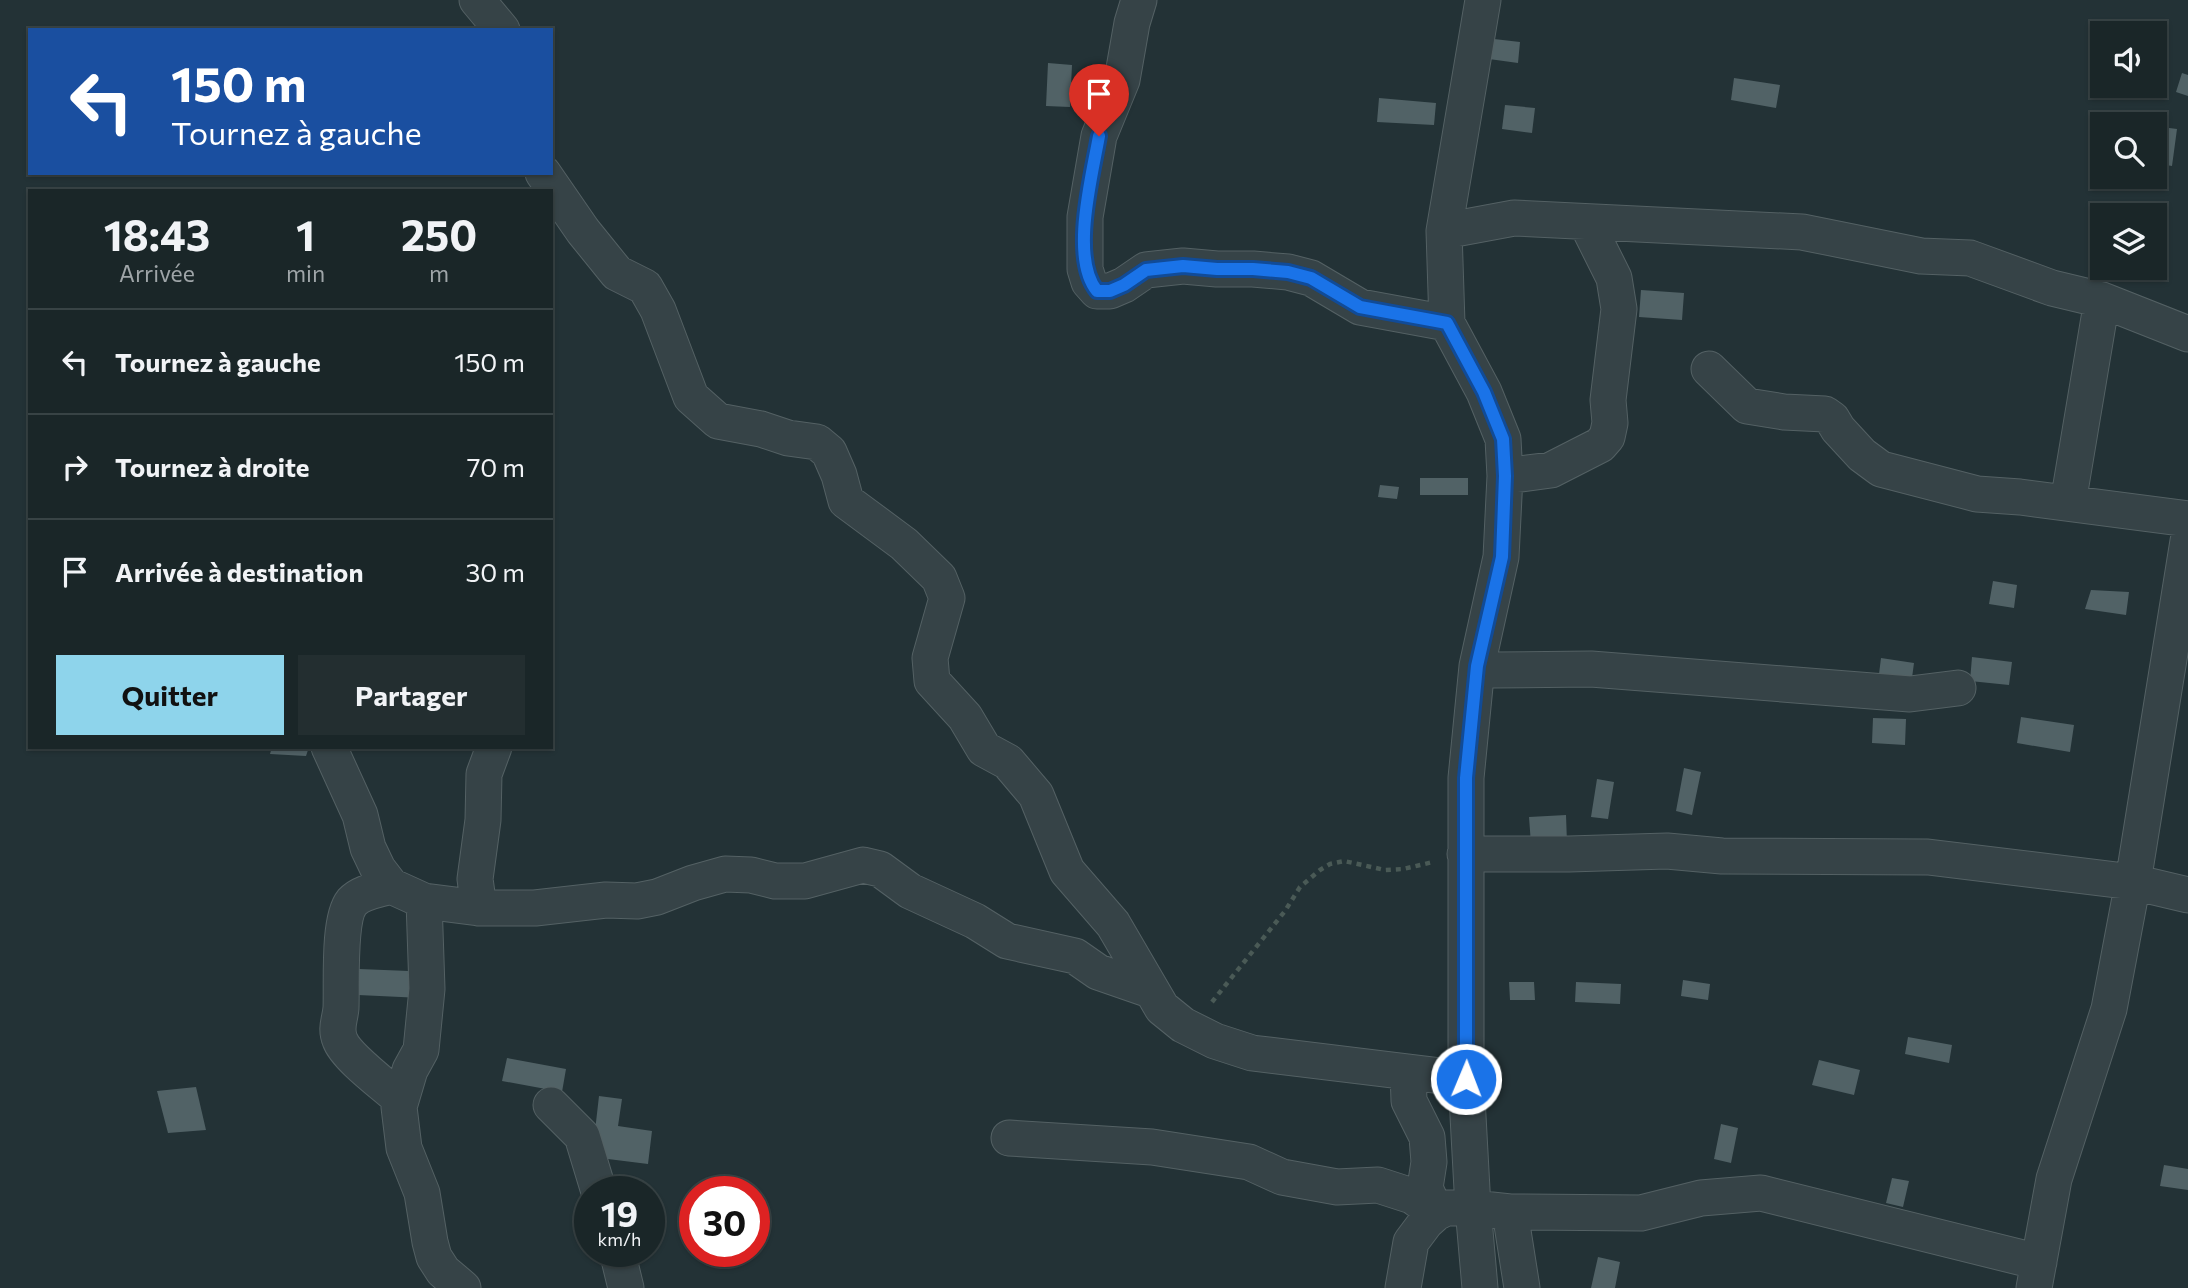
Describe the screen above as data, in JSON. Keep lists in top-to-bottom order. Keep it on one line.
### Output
{"page":{"turn":["150 m","Tournez à gauche"],"eta":["18:43","Arrivée","1","min","250","m"],"list":[{"name":"Tournez à gauche","value":"150 m"},{"name":"Tournez à droite","value":"70 m"},{"name":"Arrivée à destination","value":"30 m"}],"buttons":["Quitter","Partager"],"speed":"19 km/h","limit":"30"}}
